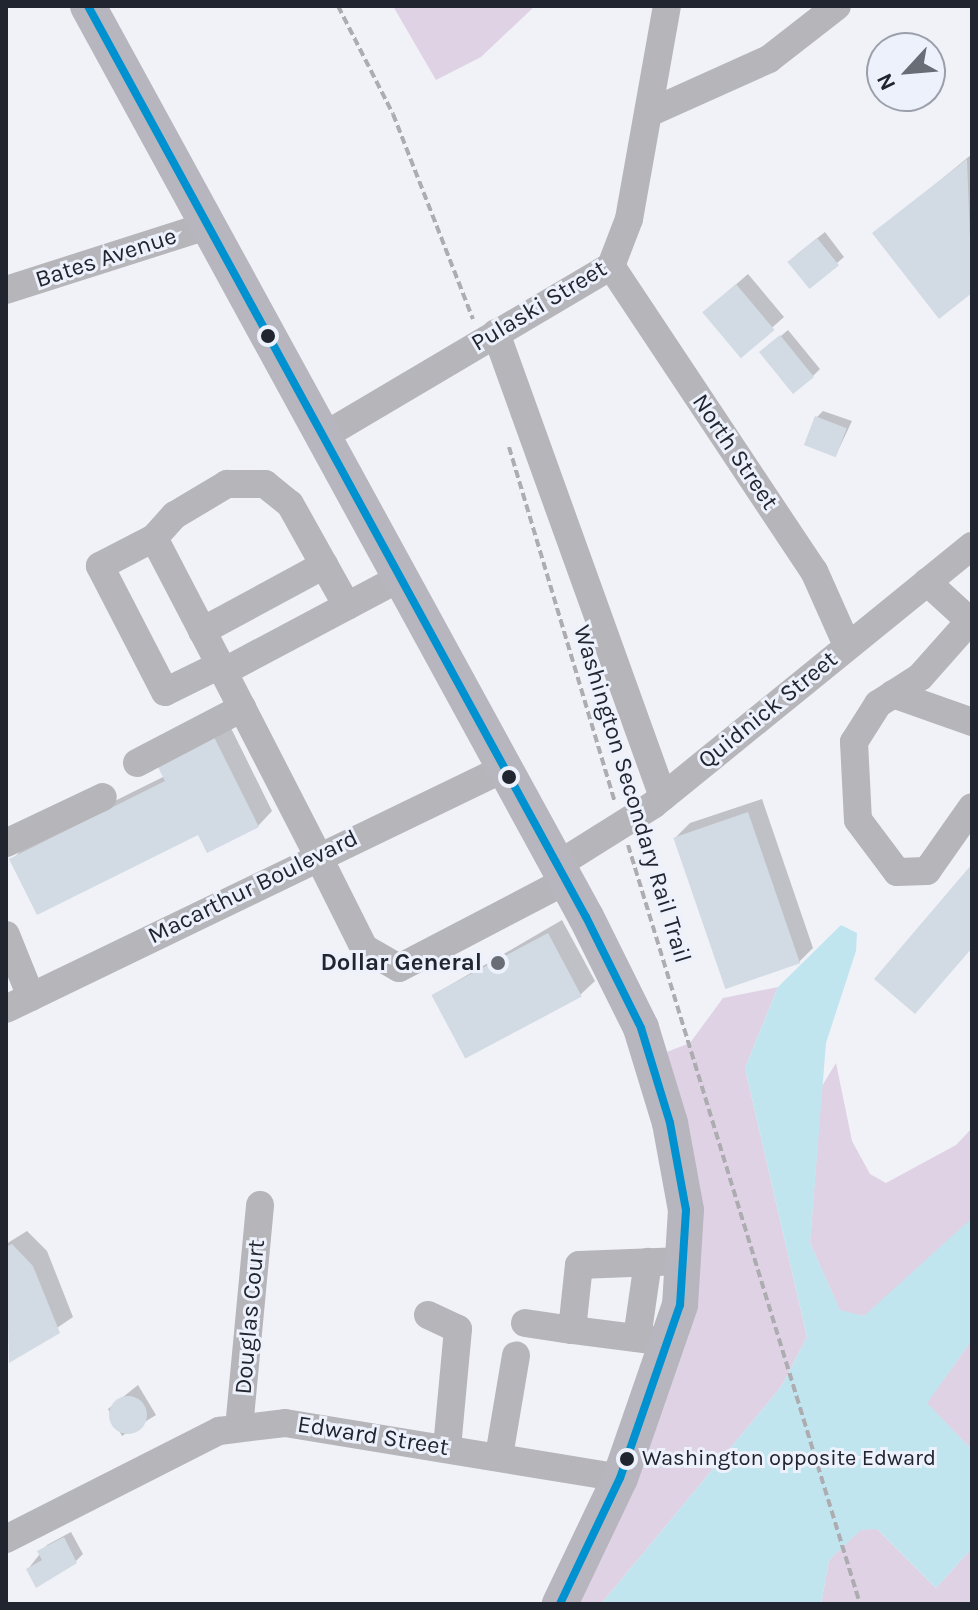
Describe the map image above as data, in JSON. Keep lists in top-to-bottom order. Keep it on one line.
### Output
{"streets":{"street":["Bates Avenue","Pulaski Street","North Street","Quidnick Street","Macarthur Boulevard","Douglas Court","Edward Street"],"path":["Washington Secondary Rail Trail"]},"crossings":[["Pulaski Street","North Street"],["North Street","Quidnick Street"],["Quidnick Street","Washington Secondary Rail Trail"],["Quidnick Street","Macarthur Boulevard"],["Douglas Court","Edward Street"]],"places":["Dollar General","Washington opposite Edward"],"north":"bottom left"}
